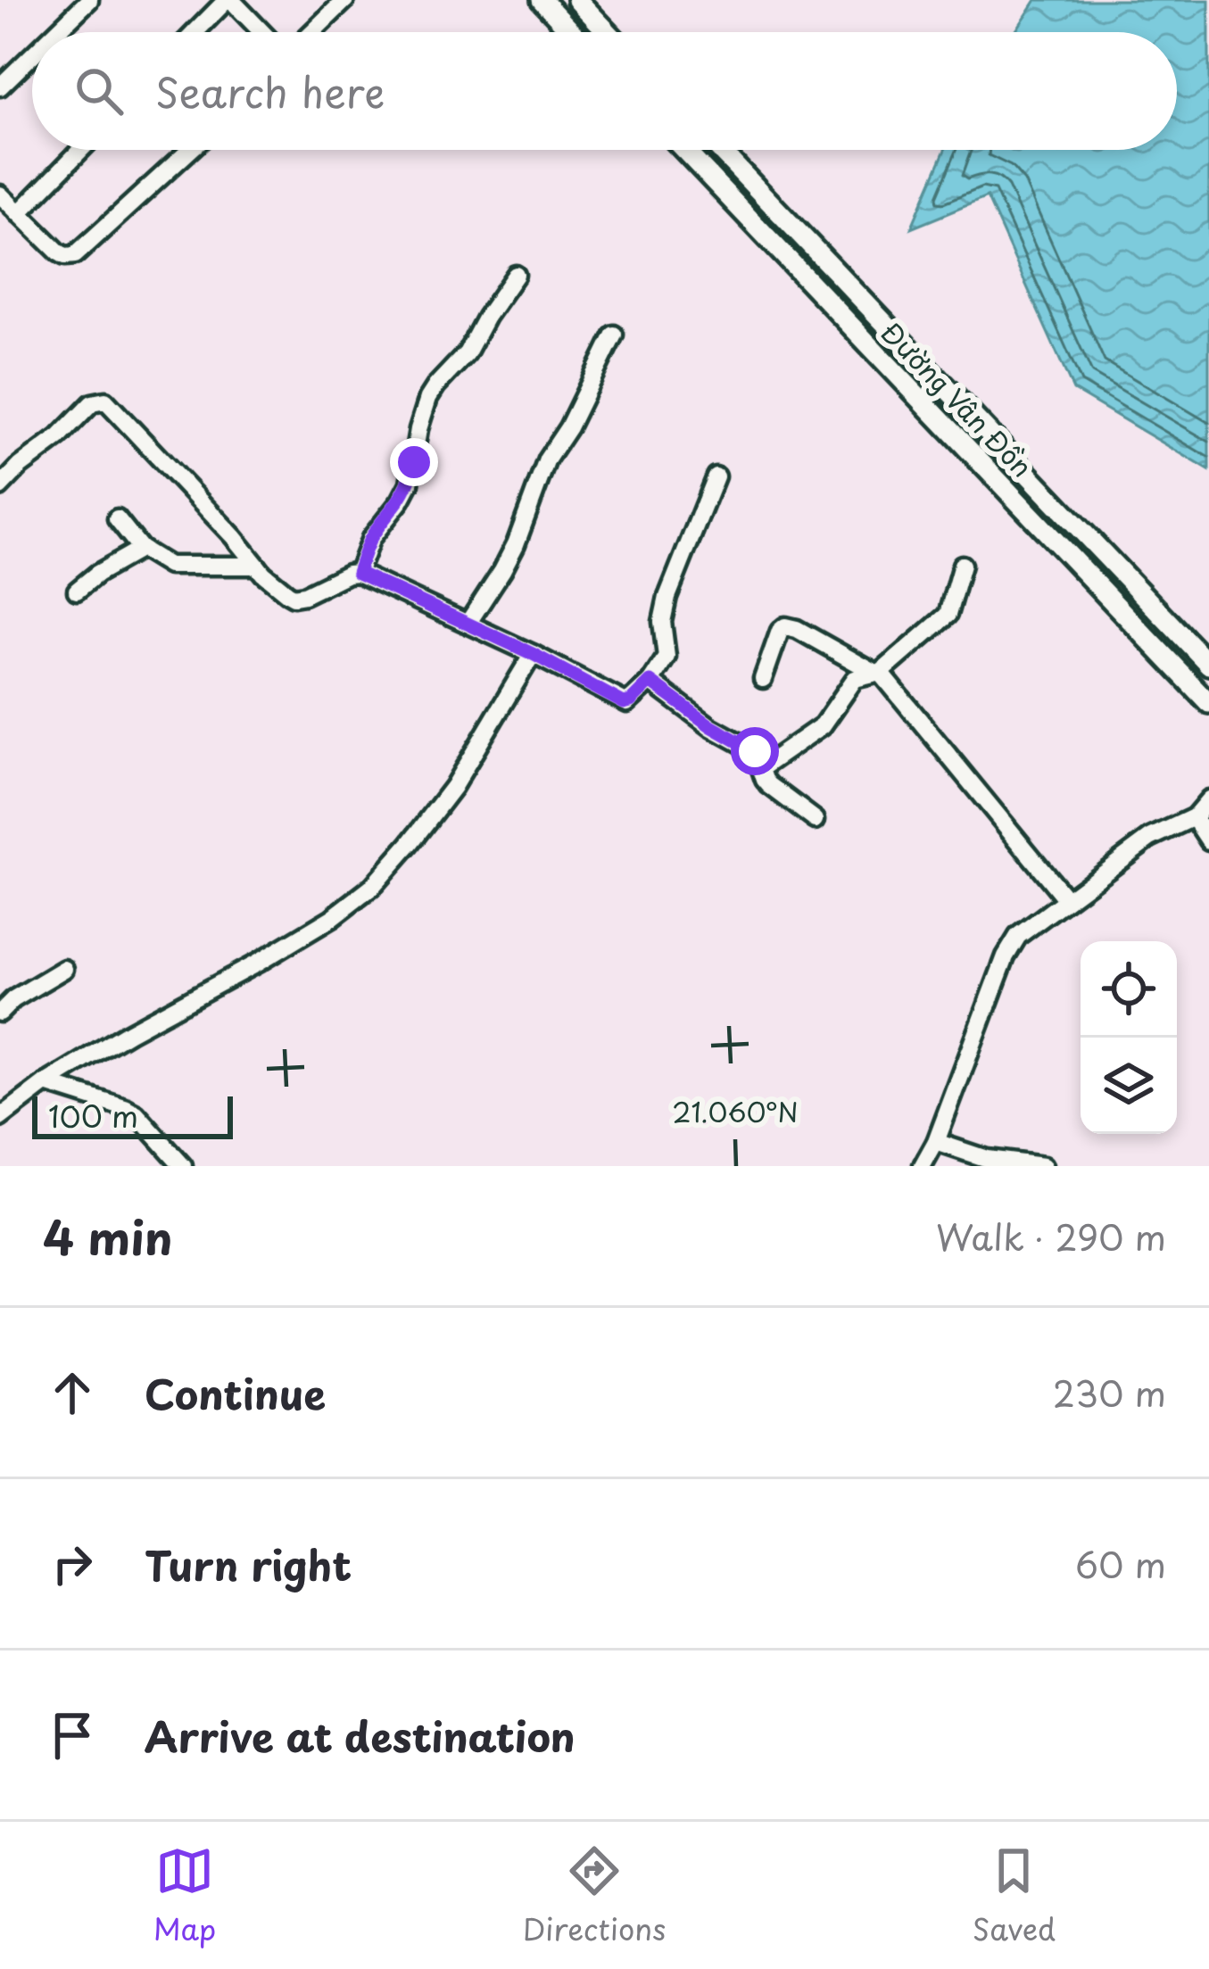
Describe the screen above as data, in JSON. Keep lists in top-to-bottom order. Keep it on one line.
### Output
{"streets":{"main road":["Đường Vân Đồn"]},"scale_bar":"100 m","page":{"search":"Search here","scale":"100 m","heading":["4 min","Walk · 290 m"],"list":[["Continue","230 m"],["Turn right","60 m"],"Arrive at destination"],"nav":["Map","Directions","Saved"]},"coordinates":["21.060°N"]}
